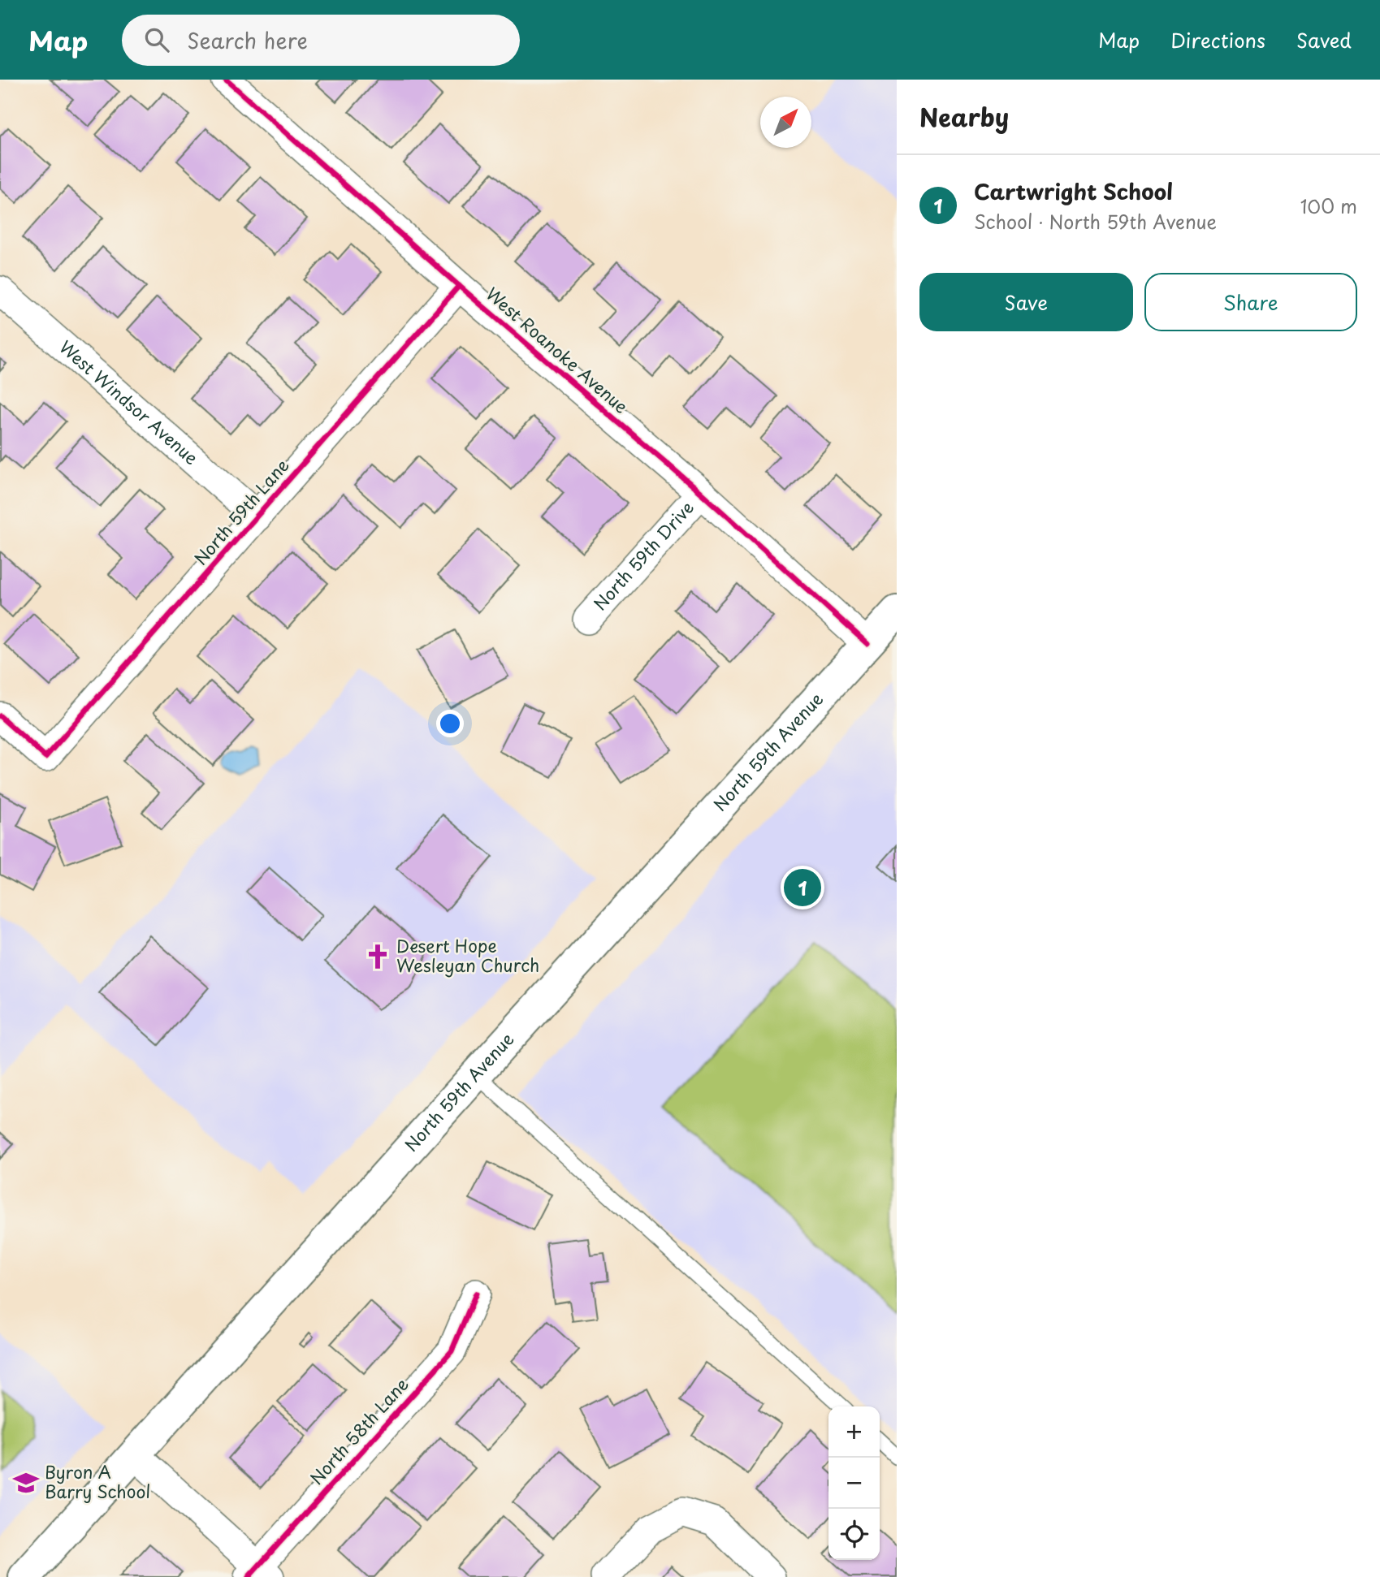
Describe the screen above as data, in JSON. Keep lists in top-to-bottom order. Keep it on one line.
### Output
{"streets":{"main road":["North 59th Avenue"],"street":["West Roanoke Avenue","West Windsor Avenue","North 59th Lane","North 59th Drive","North 58th Lane"]},"crossings":[["West Roanoke Avenue","North 59th Lane"],["West Roanoke Avenue","North 59th Drive"],["West Roanoke Avenue","North 59th Avenue"],["West Windsor Avenue","North 59th Lane"]],"places":{"church":["Desert Hope Wesleyan Church"],"school or university":["Byron A Barry School"]},"north":"top right","page":{"header":"Map","search":"Search here","nav":["Map","Directions","Saved"],"heading":"Nearby","list":[{"mark":"1","name":"Cartwright School","note":"School · North 59th Avenue","value":"100 m"}],"buttons":["Save","Share"],"pins":"1","map_buttons":["+","−"]}}
